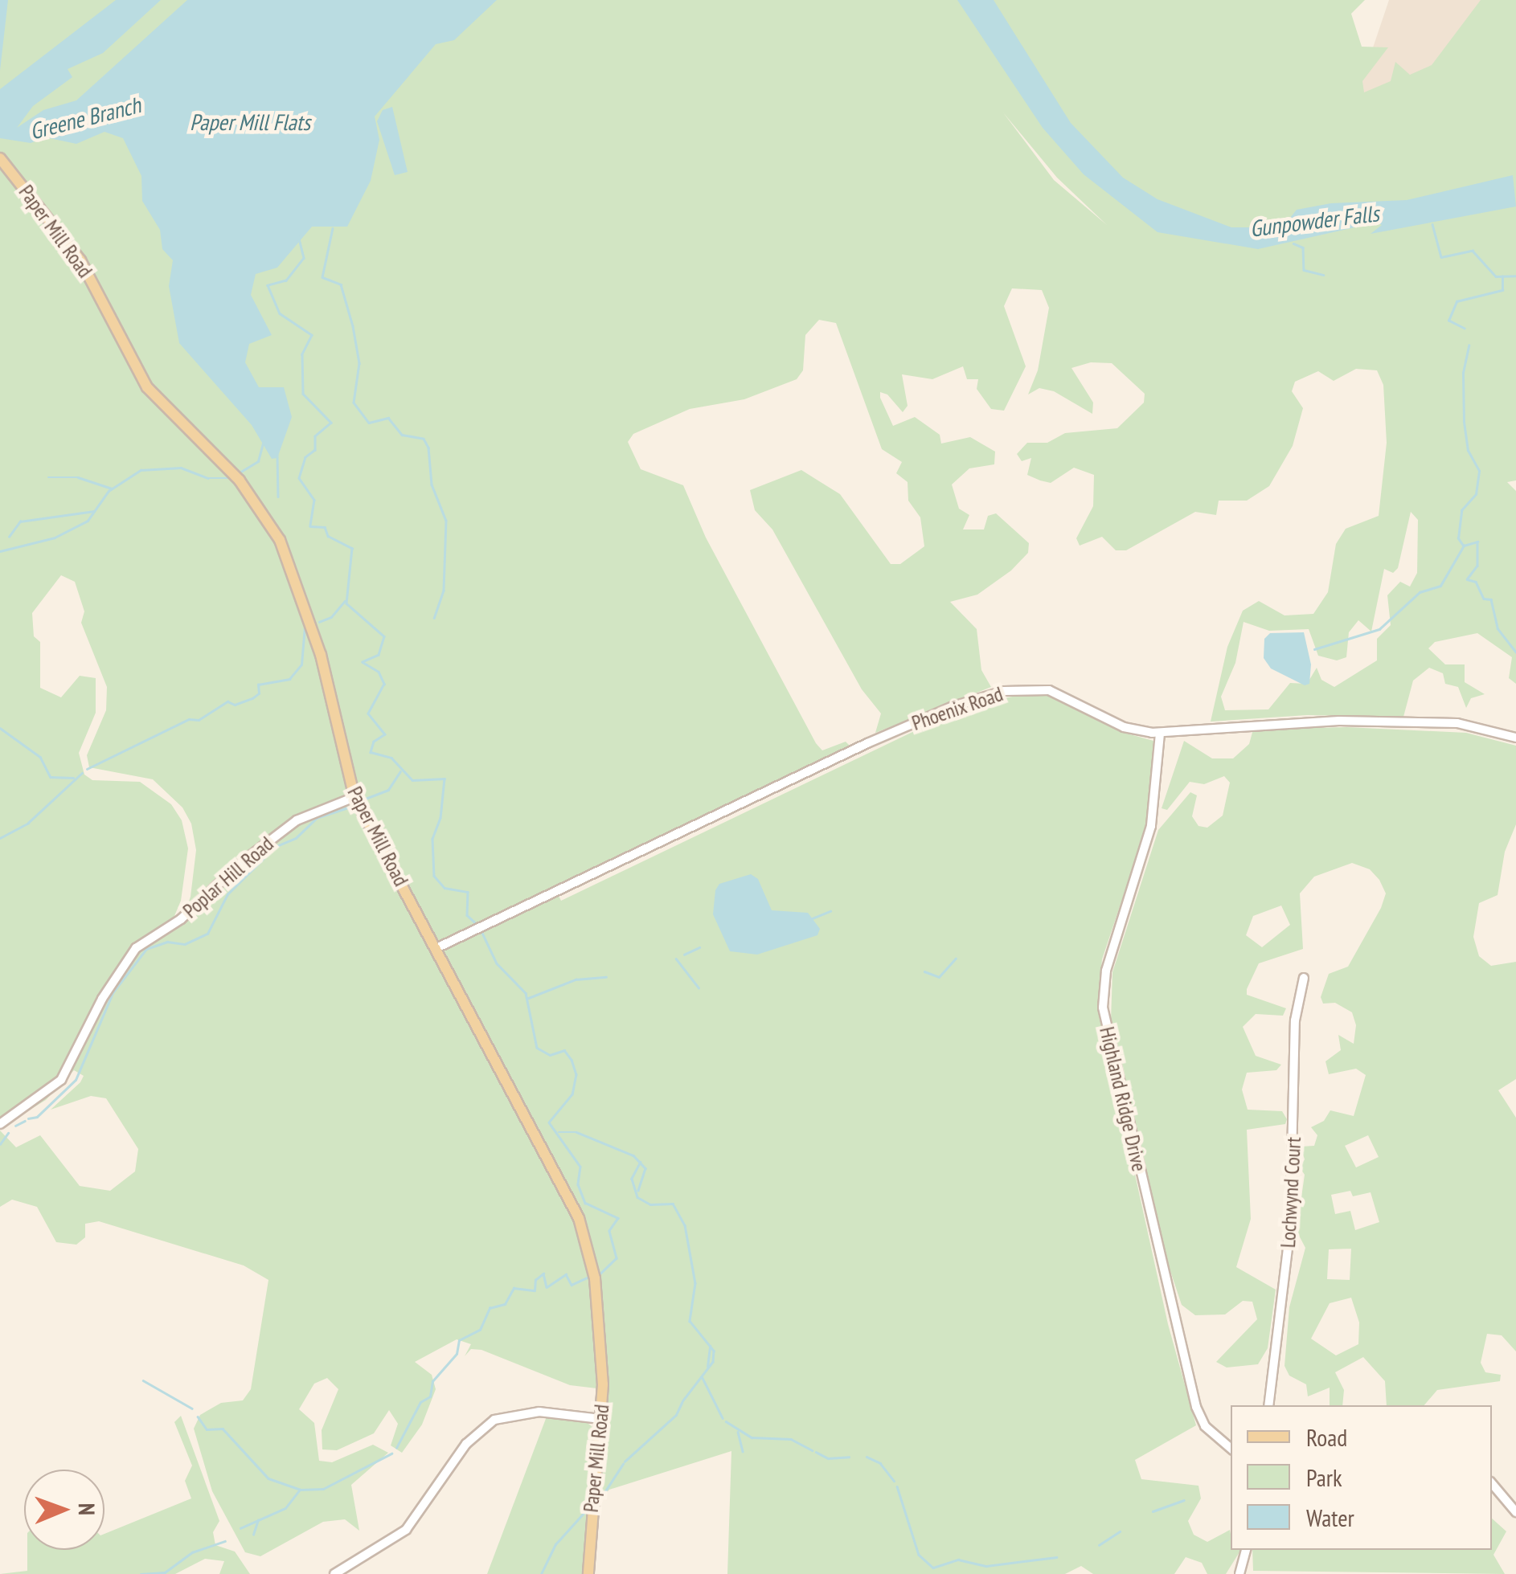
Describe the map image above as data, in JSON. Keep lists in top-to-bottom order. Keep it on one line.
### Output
{"streets":{"main road":["Paper Mill Road"],"street":["Phoenix Road","Poplar Hill Road","Highland Ridge Drive","Lochwynd Court"]},"crossings":[["Paper Mill Road","Phoenix Road"],["Paper Mill Road","Poplar Hill Road"],["Phoenix Road","Highland Ridge Drive"]],"water":["Greene Branch","Paper Mill Flats","Gunpowder Falls"],"legend":["Road","Park","Water"],"north":"right"}
